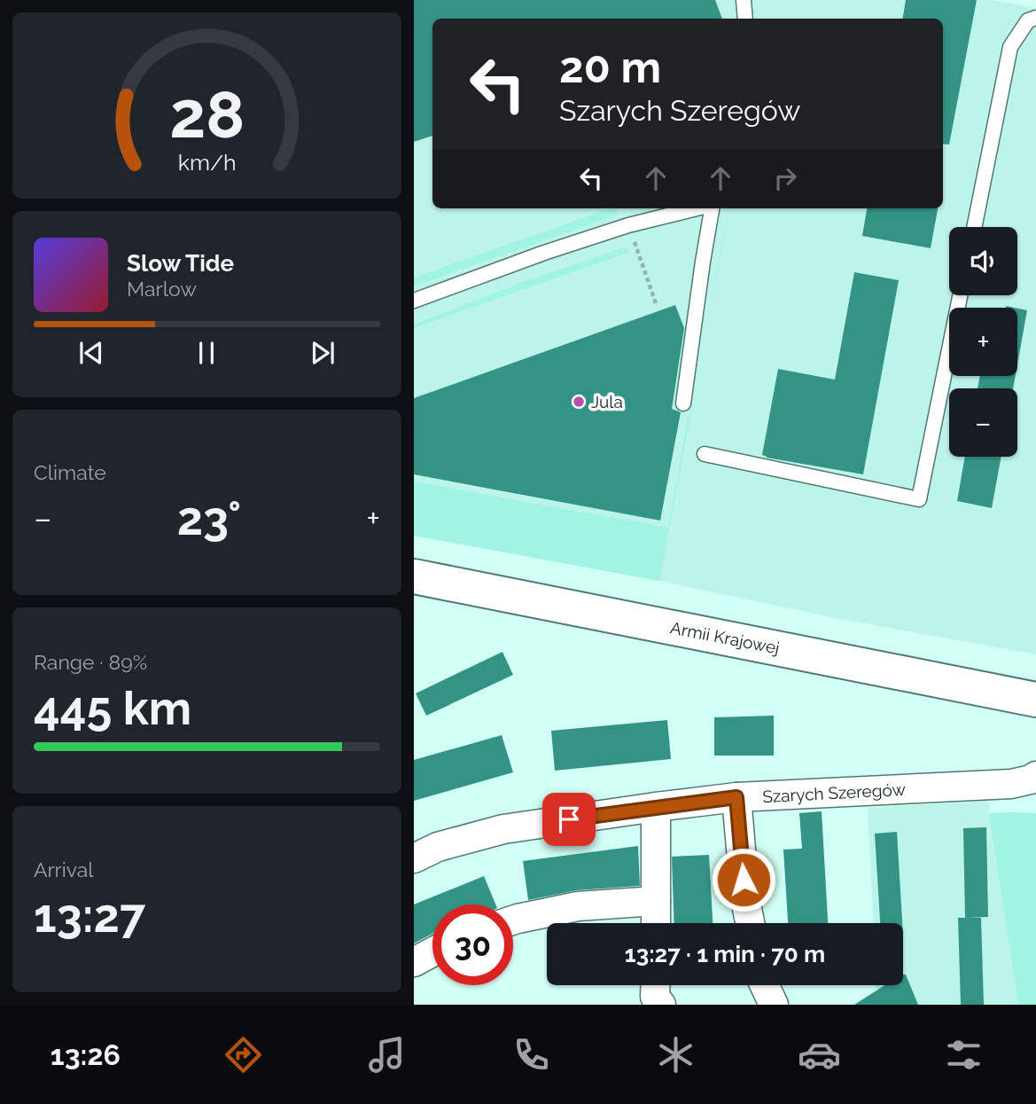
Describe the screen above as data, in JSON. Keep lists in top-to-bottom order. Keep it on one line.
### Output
{"streets":{"street":["Armii Krajowej","Szarych Szeregów"]},"places":["Jula"],"page":{"turn":["20 m","Szarych Szeregów"],"map_buttons":["+","−"],"song":["Slow Tide","Marlow"],"tile":["Climate",["Range · 89%","445 km"],["Arrival","13:27"]],"heat":["−","23°","+"],"limit":"30","trip":"13:27 · 1 min · 70 m","tabs":"13:26","gauge":["28","km/h"]}}
